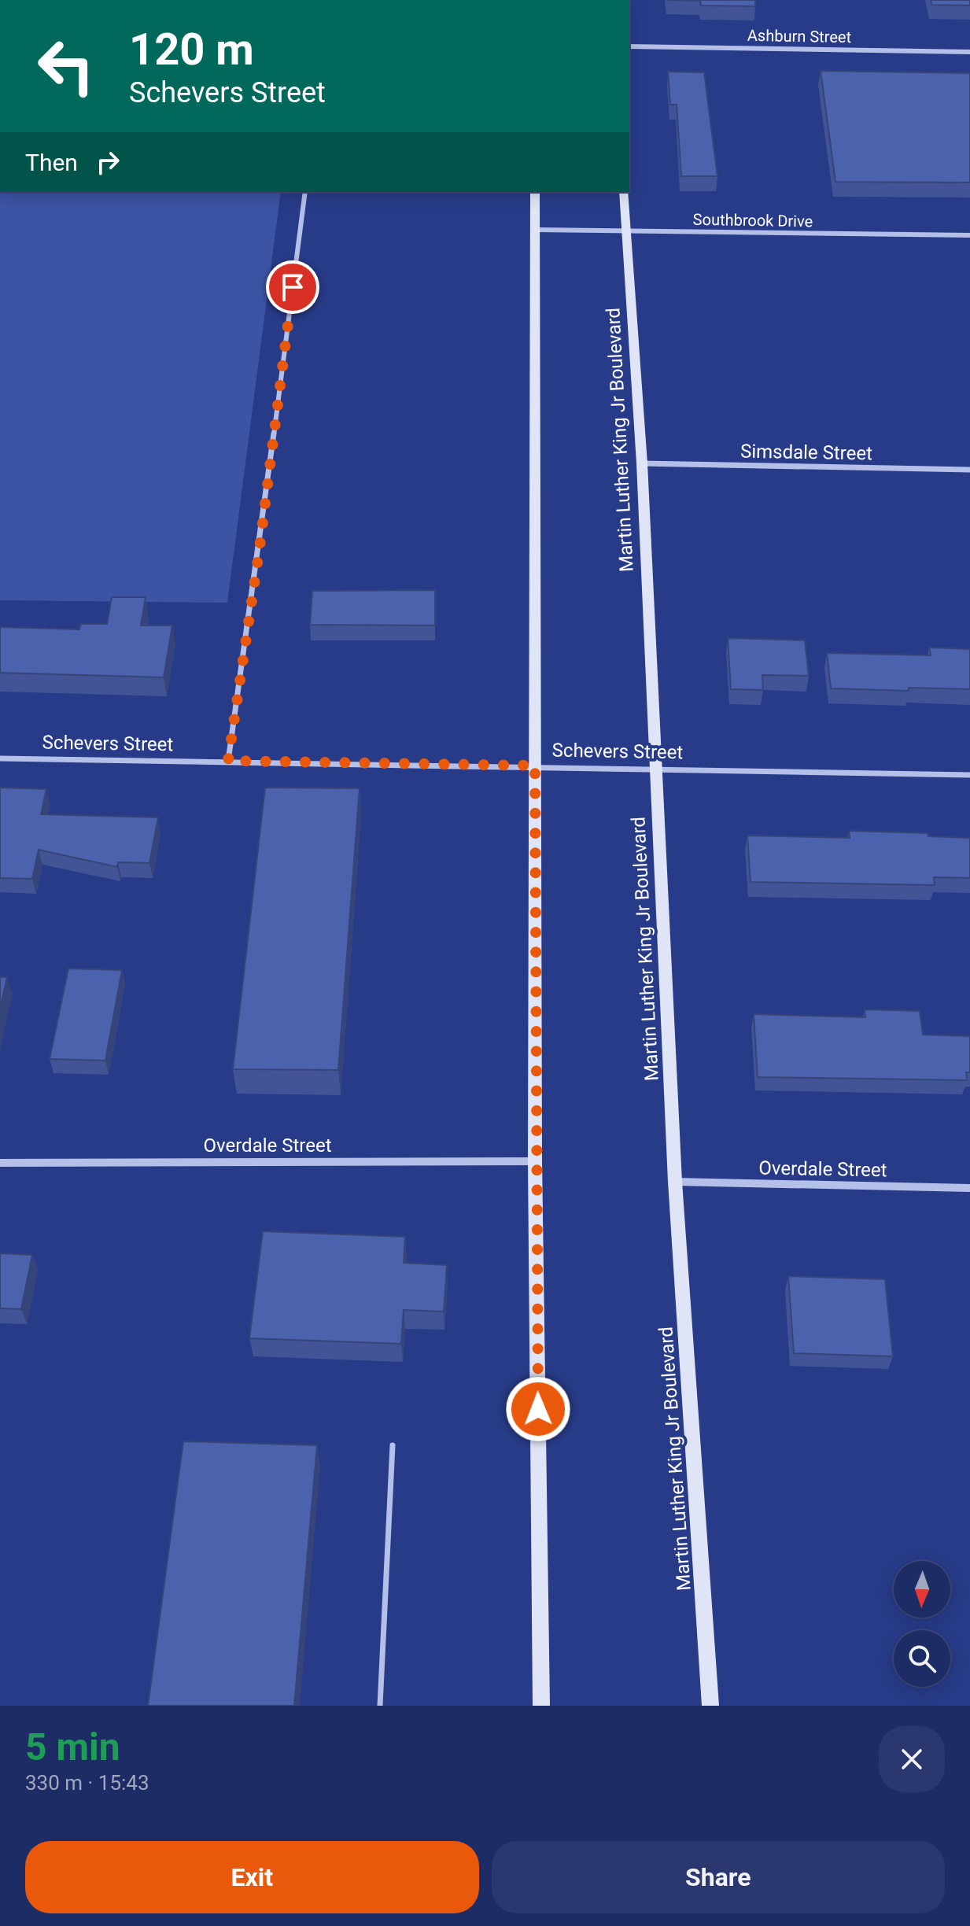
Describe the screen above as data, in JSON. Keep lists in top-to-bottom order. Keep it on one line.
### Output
{"streets":{"main road":["Martin Luther King Jr Boulevard"],"street":["Ashburn Street","Southbrook Drive","Simsdale Street","Schevers Street","Overdale Street"]},"crossings":[["Southbrook Drive","Martin Luther King Jr Boulevard"],["Martin Luther King Jr Boulevard","Simsdale Street"],["Martin Luther King Jr Boulevard","Schevers Street"],["Martin Luther King Jr Boulevard","Overdale Street"]],"north":"bottom","page":{"turn":["120 m","Schevers Street"],"then":"Then","heading":["5 min","330 m · 15:43"],"buttons":["Exit","Share"]}}
